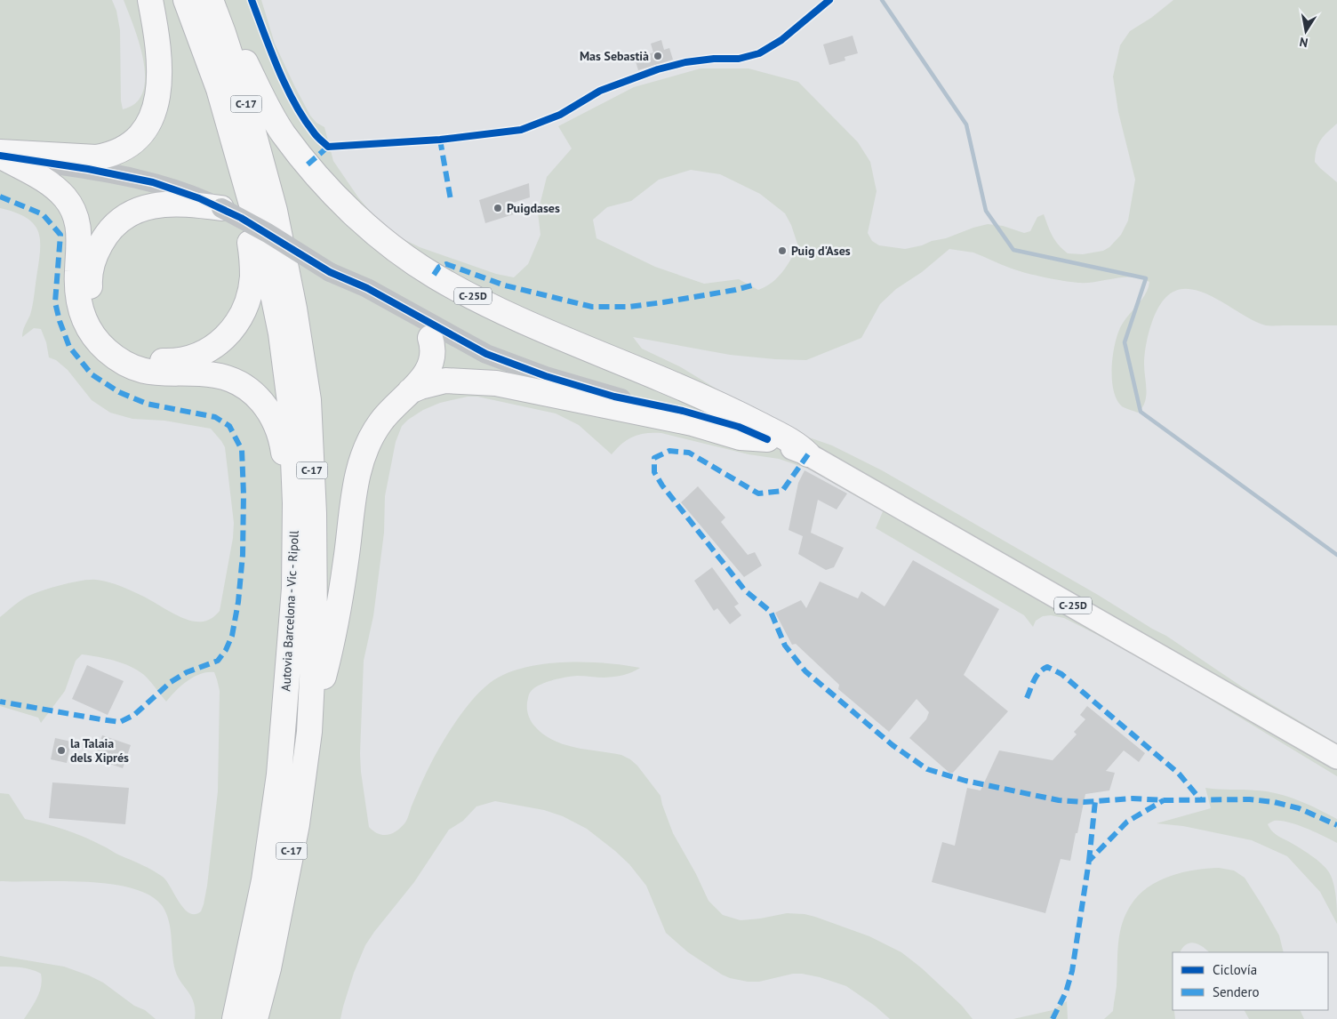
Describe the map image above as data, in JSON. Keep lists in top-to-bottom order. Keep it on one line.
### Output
{"streets":{"highway":["C-17","C-25D","Autovia Barcelona - Vic - Ripoll"]},"crossings":[["C-25D","Autovia Barcelona - Vic - Ripoll"]],"places":["Mas Sebastià","Puigdases","Puig d'Ases","la Talaia dels Xiprés"],"legend":["Ciclovía","Sendero"],"north":"bottom"}
